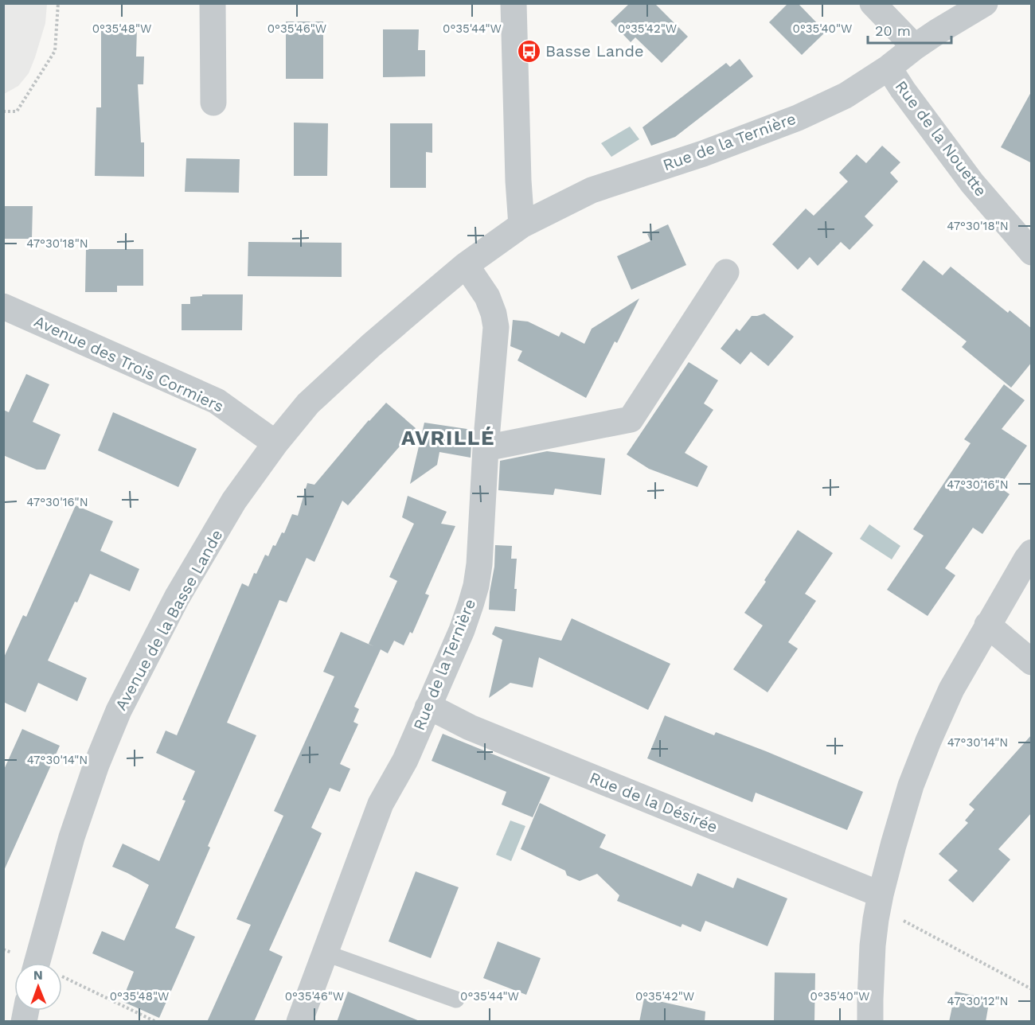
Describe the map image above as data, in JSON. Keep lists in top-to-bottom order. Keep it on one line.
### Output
{"streets":{"street":["Rue de la Nouette","Rue de la Ternière","Avenue des Trois Cormiers","Avenue de la Basse Lande","Rue de la Désirée"]},"crossings":[["Rue de la Nouette","Rue de la Ternière"],["Rue de la Ternière","Avenue des Trois Cormiers"],["Rue de la Ternière","Avenue de la Basse Lande"],["Rue de la Ternière","Rue de la Désirée"],["Avenue des Trois Cormiers","Avenue de la Basse Lande"]],"districts":["AVRILLÉ"],"places":{"bus stop":["Basse Lande"]},"scale_bar":"20 m","north":"top","coordinates":["0°35'48\"W","0°35'46\"W","0°35'44\"W","0°35'42\"W","0°35'40\"W","47°30'18\"N","47°30'16\"N","47°30'14\"N","47°30'12\"N"]}
